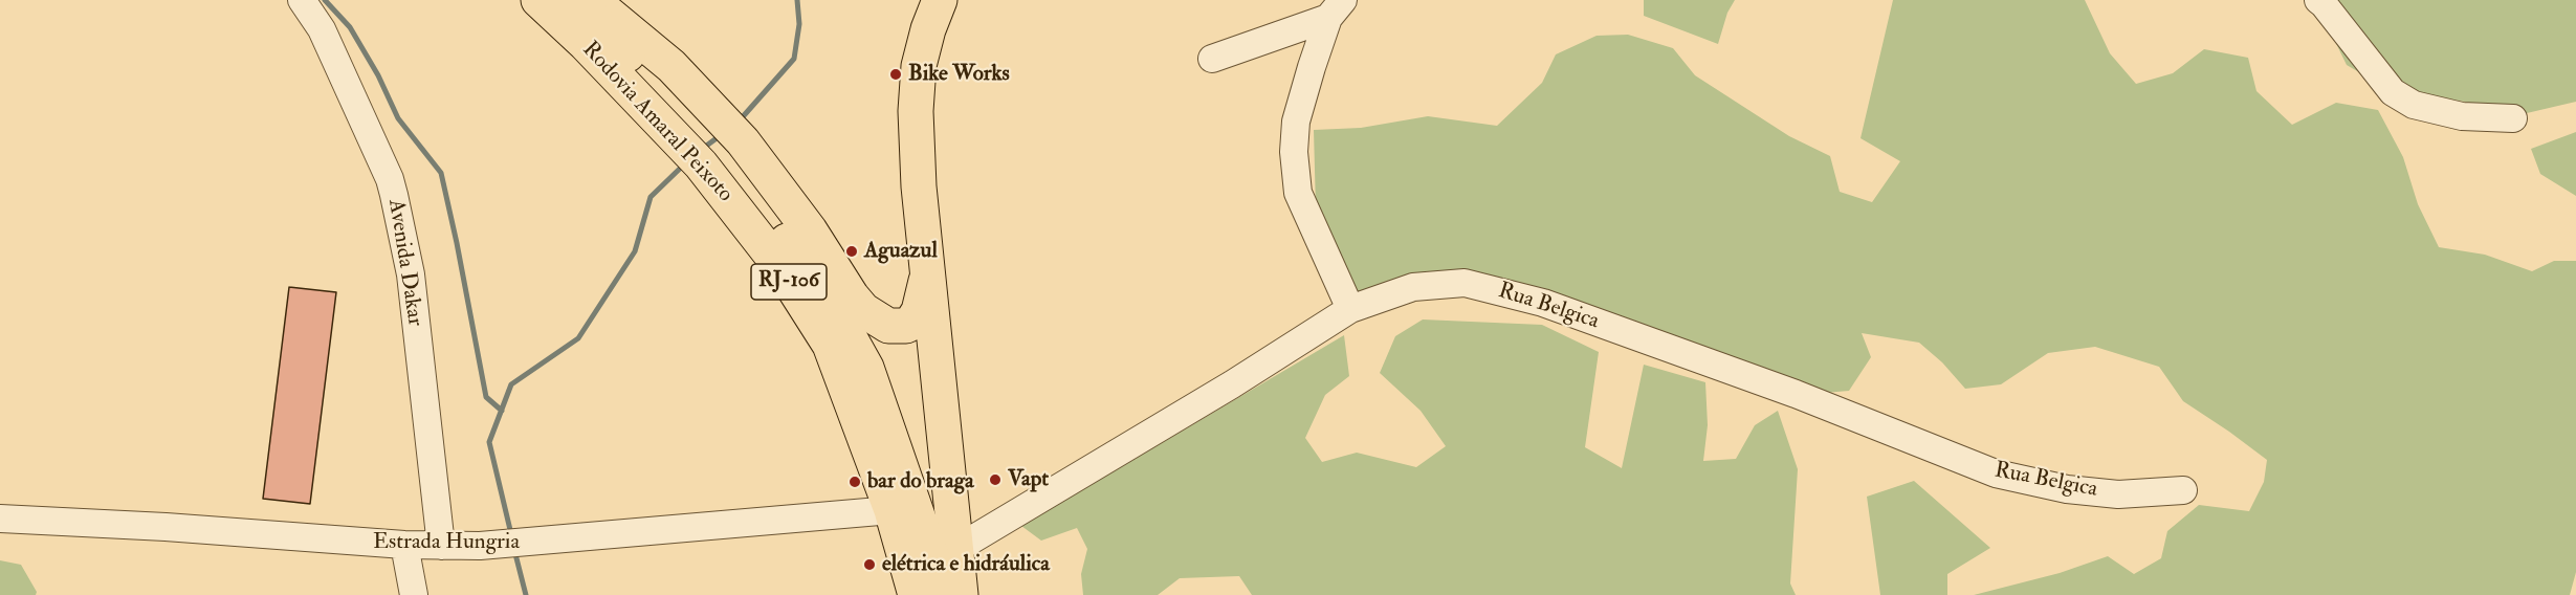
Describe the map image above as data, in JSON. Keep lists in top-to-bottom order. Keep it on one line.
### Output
{"streets":{"main road":["Rodovia Amaral Peixoto","RJ-106"],"street":["Avenida Dakar","Rua Belgica","Estrada Hungria"]},"crossings":[["Rodovia Amaral Peixoto","Estrada Hungria"],["Avenida Dakar","Estrada Hungria"]],"places":["Bike Works","Aguazul","Vapt","bar do braga","elétrica e hidráulica"]}
